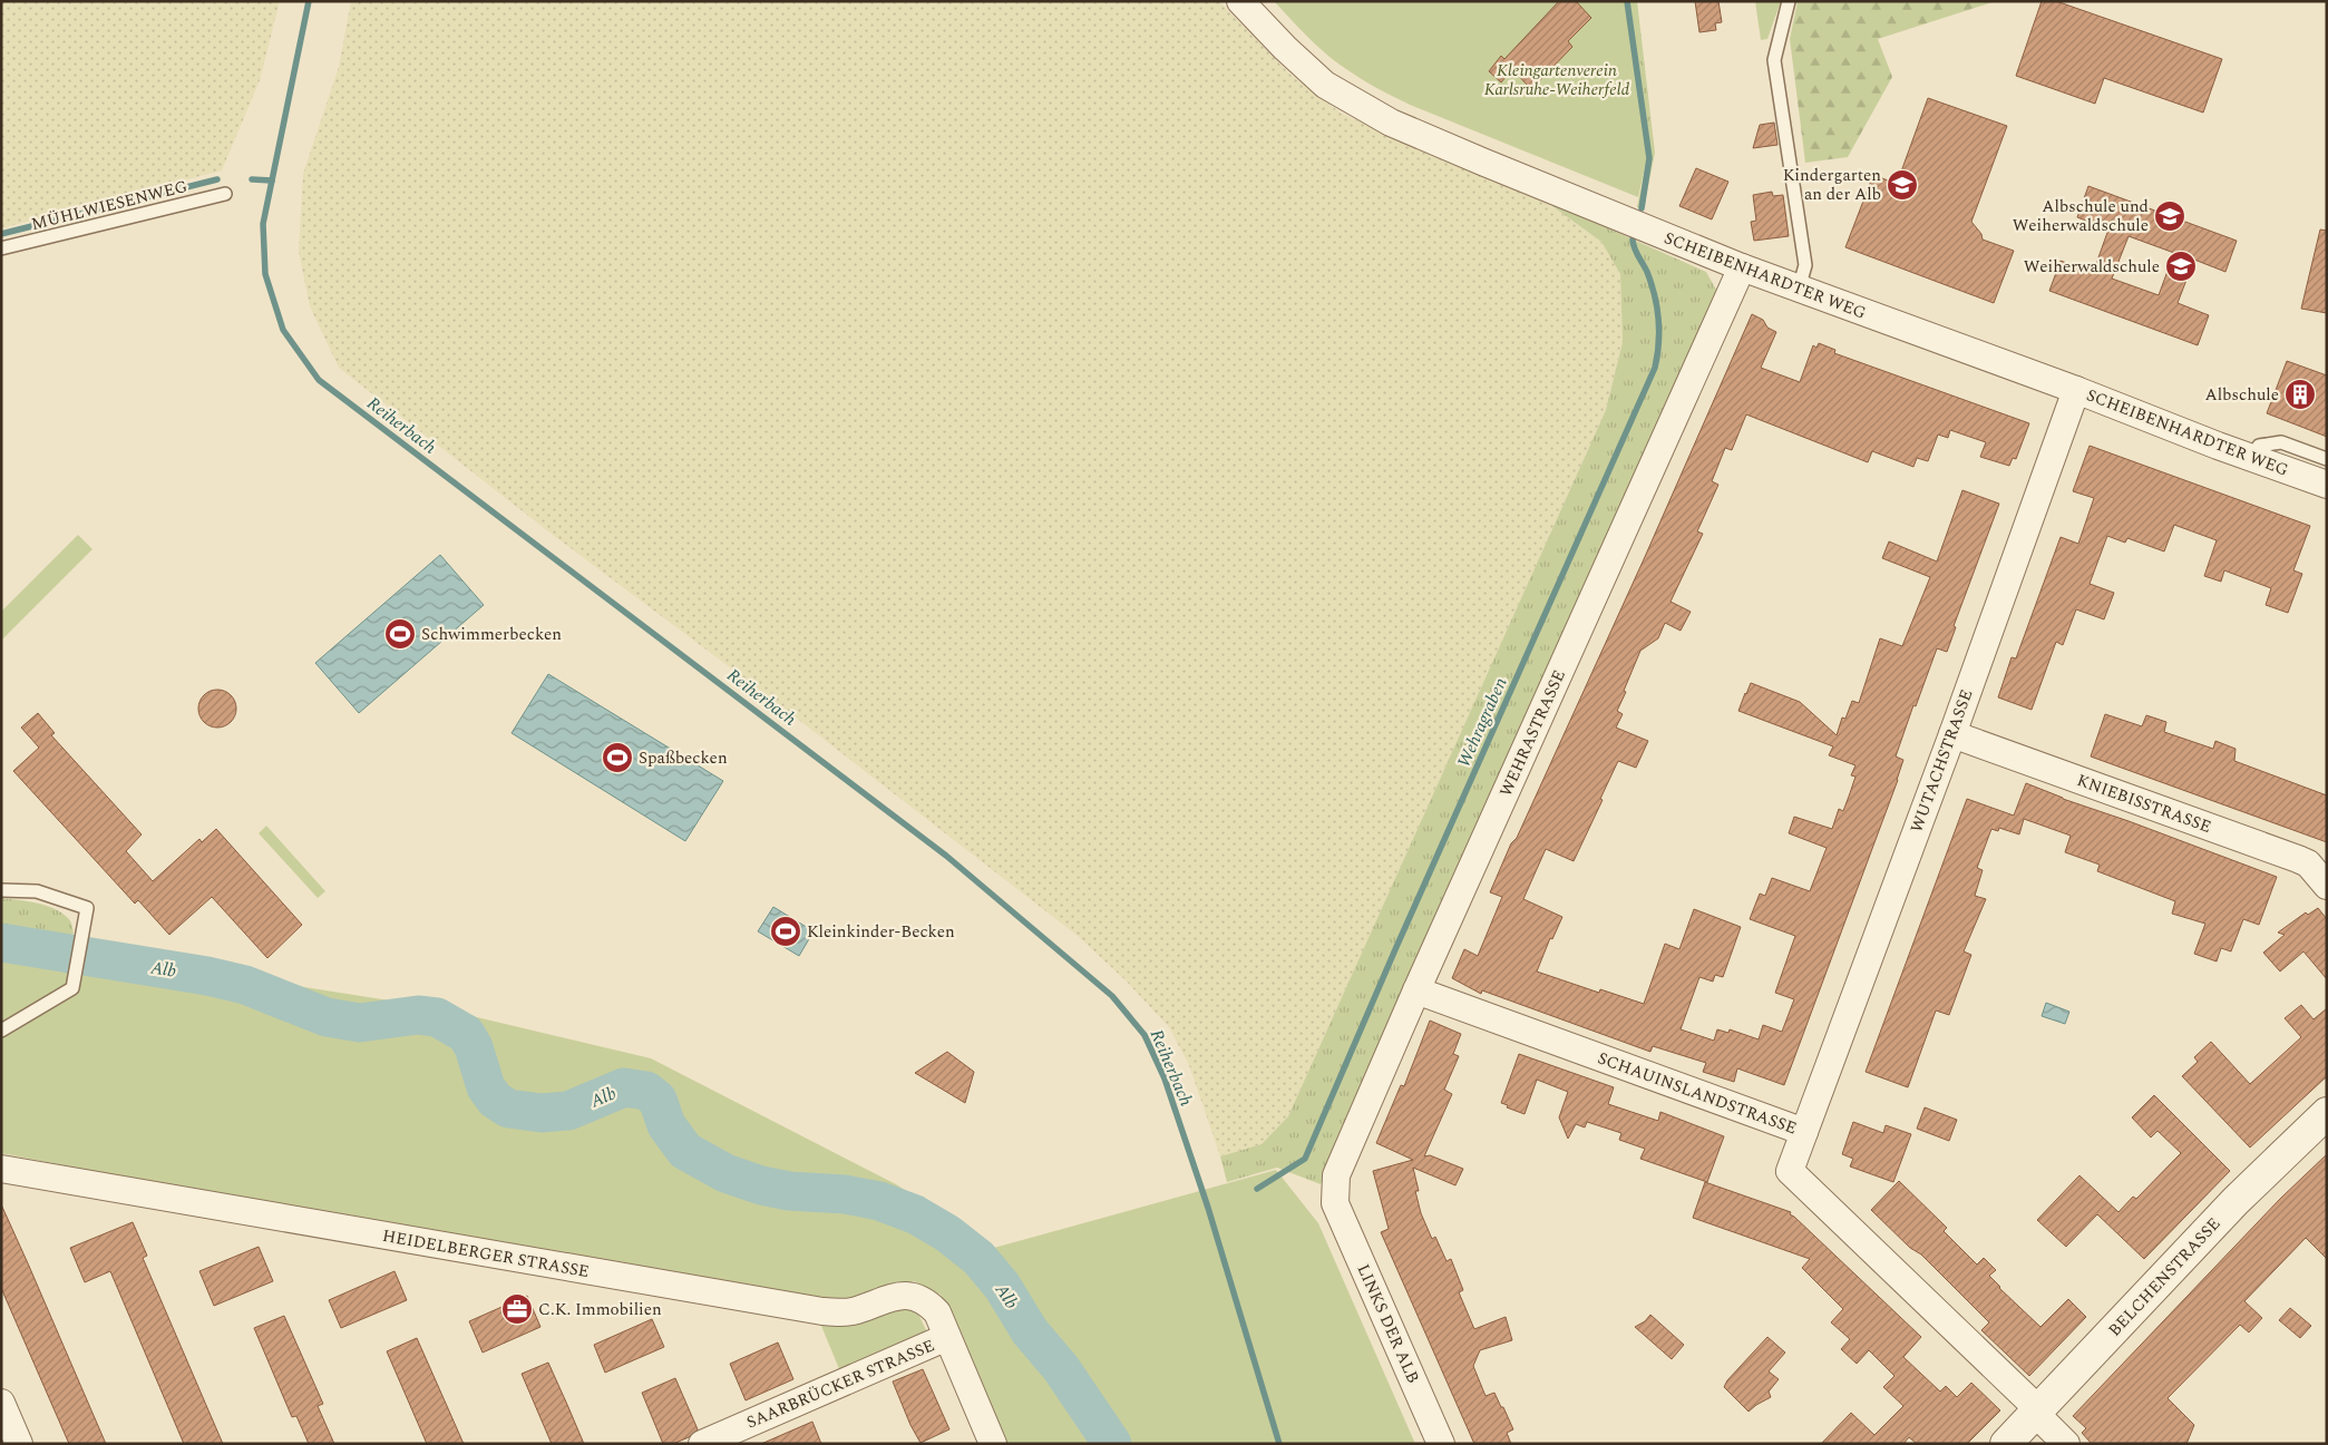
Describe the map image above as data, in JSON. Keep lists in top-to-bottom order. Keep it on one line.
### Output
{"streets":{"street":["SCHEIBENHARDTER WEG","WEHRASTRASSE","WUTACHSTRASSE","KNIEBISSTRASSE","SCHAUINSLANDSTRASSE","HEIDELBERGER STRASSE","BELCHENSTRASSE","LINKS DER ALB","SAARBRÜCKER STRASSE"],"lane":["MÜHLWIESENWEG"]},"crossings":[["SCHEIBENHARDTER WEG","WEHRASTRASSE"],["SCHEIBENHARDTER WEG","WUTACHSTRASSE"],["WEHRASTRASSE","SCHAUINSLANDSTRASSE"],["WEHRASTRASSE","LINKS DER ALB"],["WUTACHSTRASSE","KNIEBISSTRASSE"],["WUTACHSTRASSE","SCHAUINSLANDSTRASSE"],["SCHAUINSLANDSTRASSE","BELCHENSTRASSE"],["HEIDELBERGER STRASSE","SAARBRÜCKER STRASSE"]],"water":["Reiherbach","Wehragraben","Alb"],"parks":["Kleingartenverein Karlsruhe-Weiherfeld"],"places":{"school or university":["Kindergarten an der Alb","Albschule und Weiherwaldschule","Weiherwaldschule"],"building":["Albschule"],"sports":["Schwimmerbecken","Spaßbecken","Kleinkinder-Becken"],"office":["C.K. Immobilien"]}}
